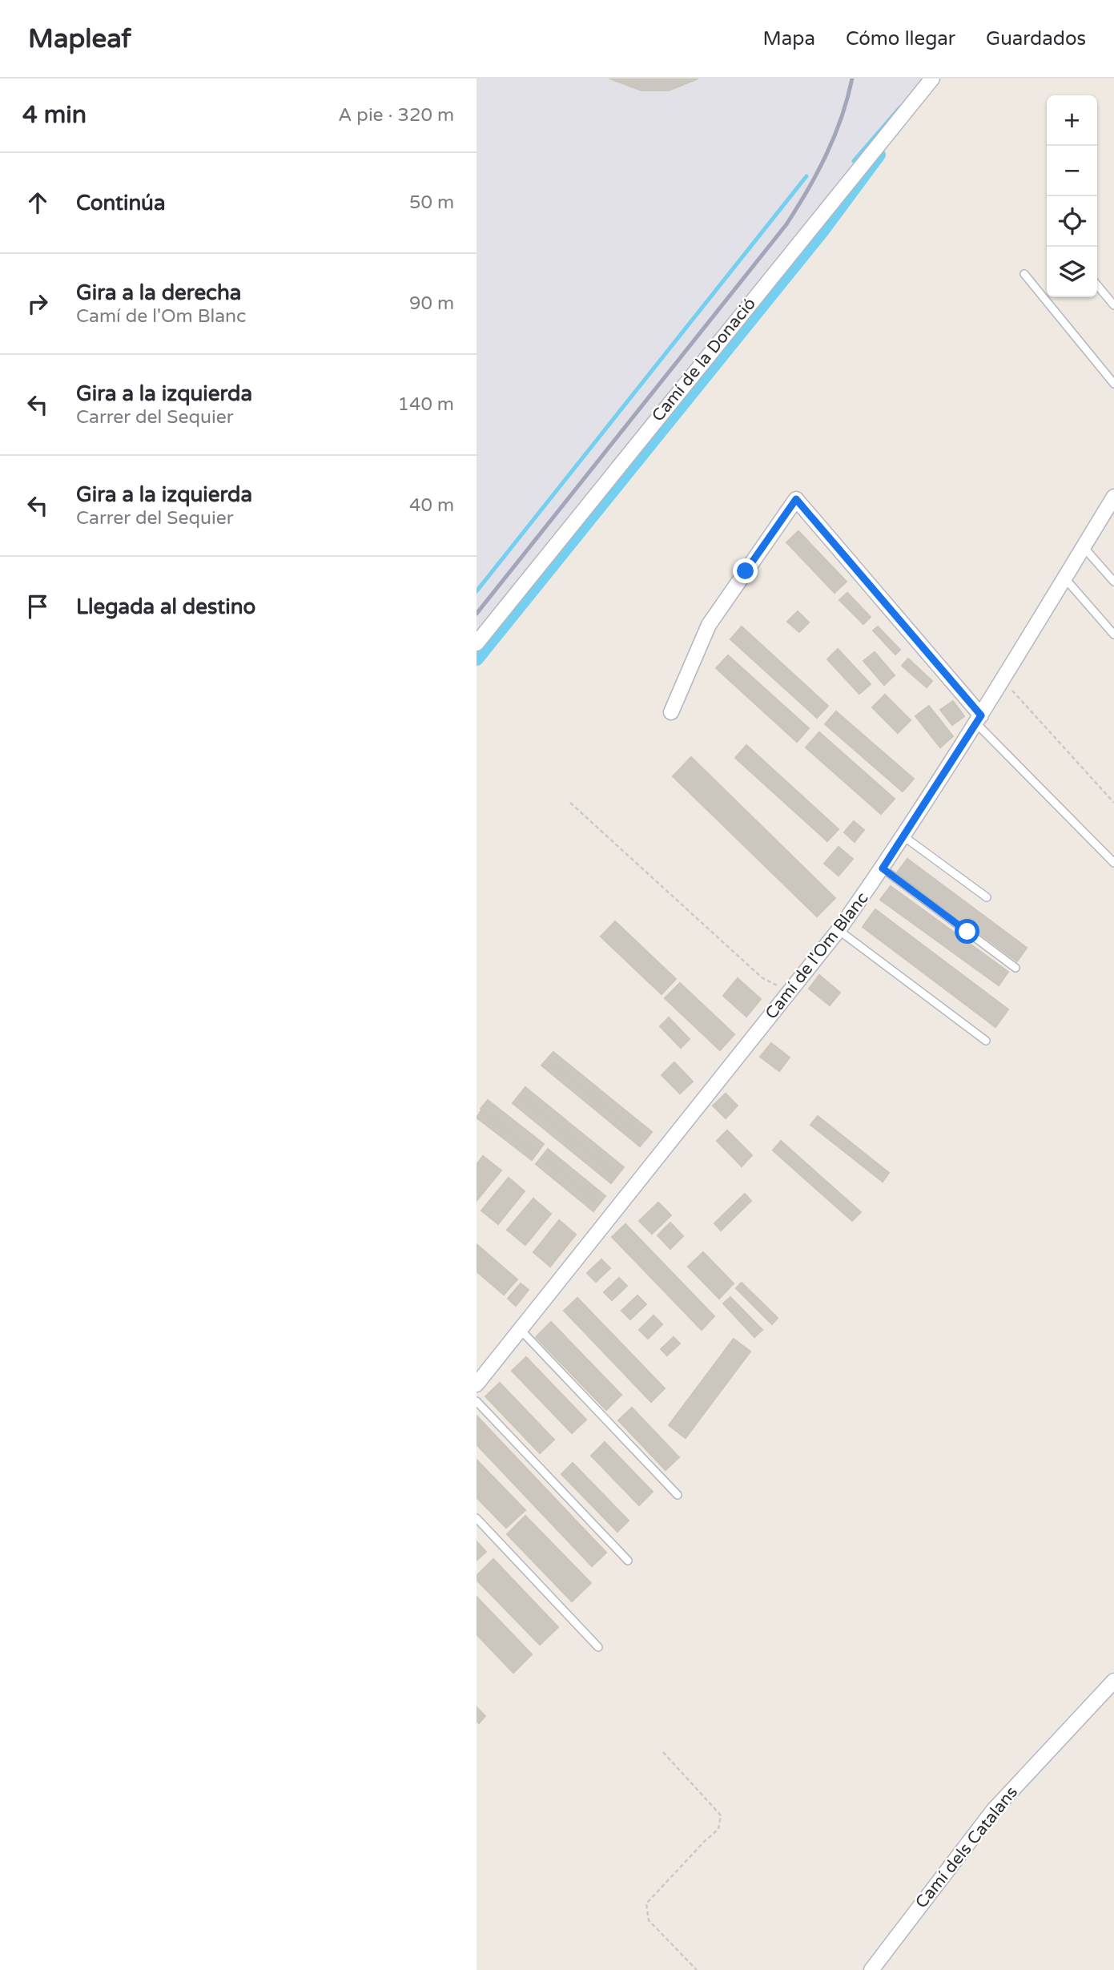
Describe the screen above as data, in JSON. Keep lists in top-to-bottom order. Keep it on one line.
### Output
{"streets":{"street":["Camí de la Donació","Camí de l'Om Blanc","Camí dels Catalans"]},"page":{"header":"Mapleaf","nav":["Mapa","Cómo llegar","Guardados"],"heading":["4 min","A pie · 320 m"],"map_buttons":["+","−"],"list":[["Continúa","50 m"],["Gira a la derecha","Camí de l'Om Blanc","90 m"],["Gira a la izquierda","Carrer del Sequier","140 m"],["Gira a la izquierda","Carrer del Sequier","40 m"],"Llegada al destino"]}}
